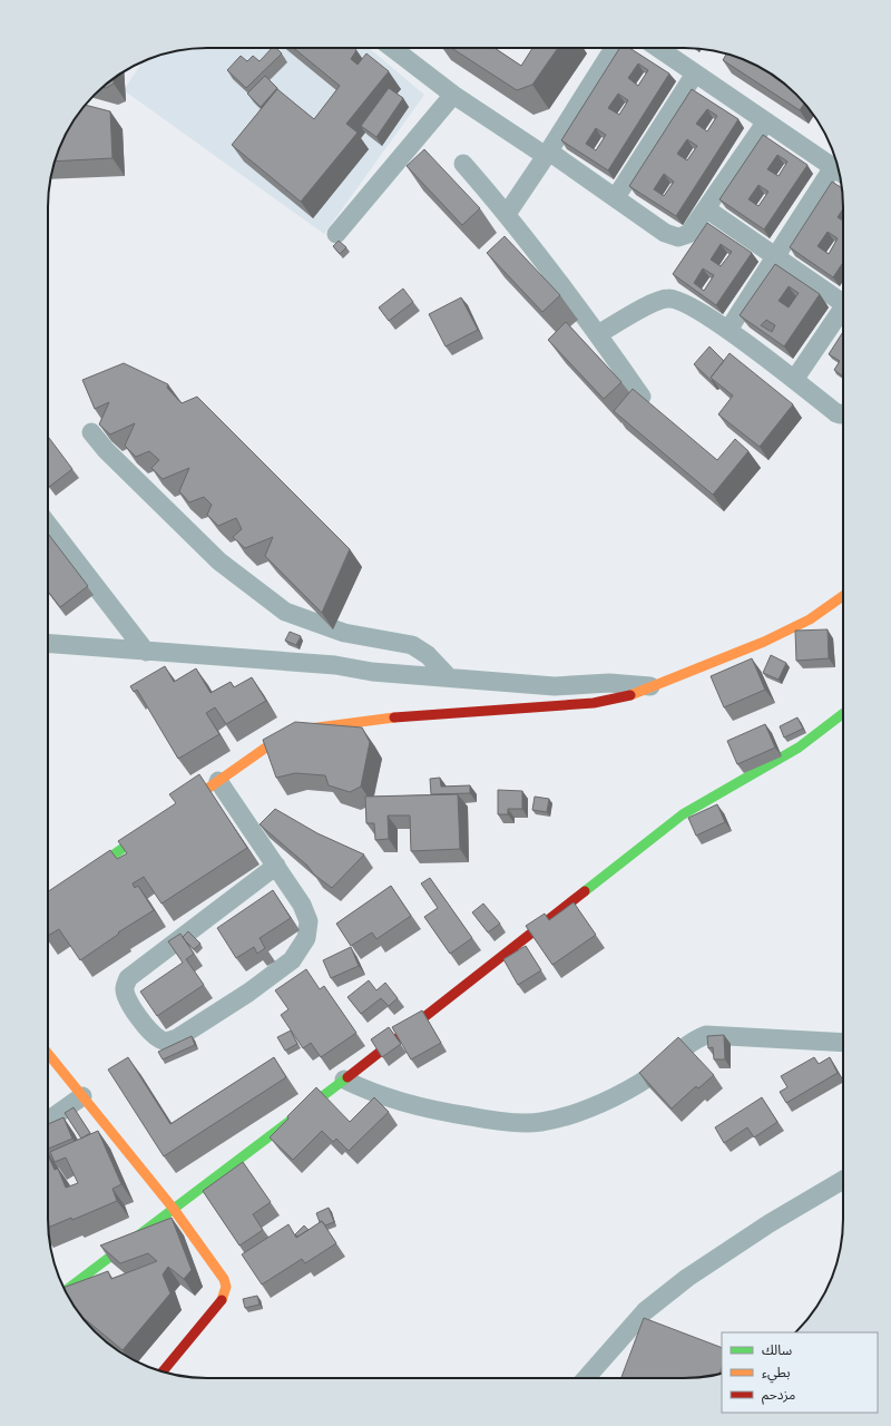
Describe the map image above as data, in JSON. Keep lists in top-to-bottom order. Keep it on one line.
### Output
{"legend":["سالك","بطيء","مزدحم"]}
